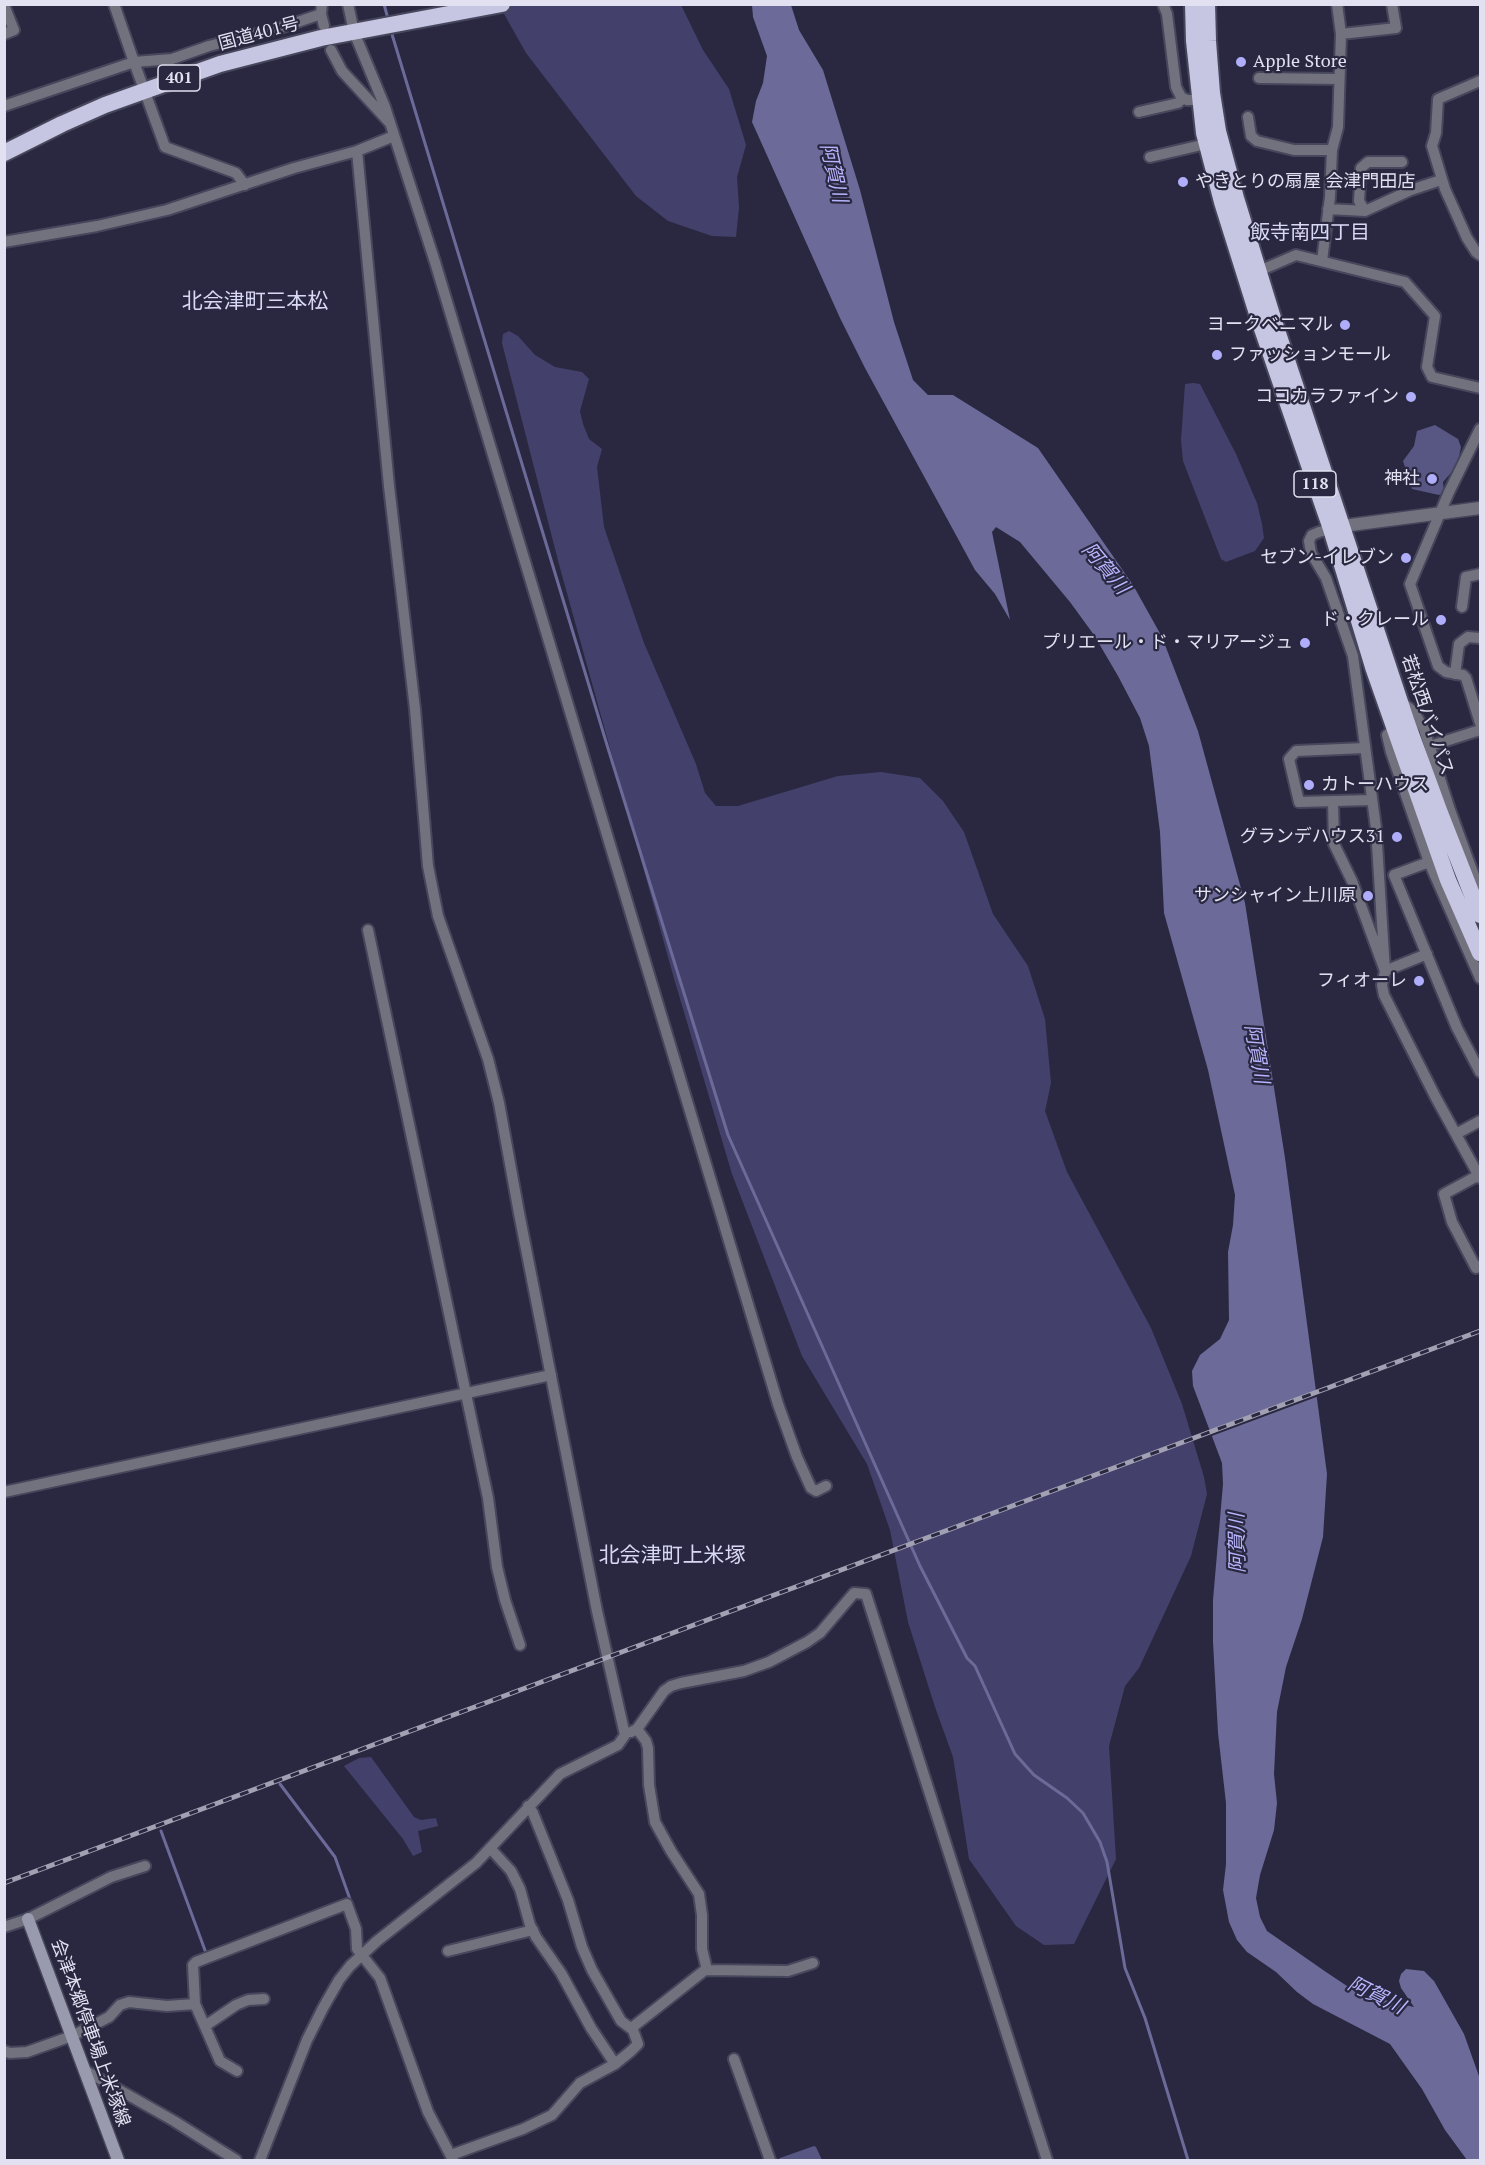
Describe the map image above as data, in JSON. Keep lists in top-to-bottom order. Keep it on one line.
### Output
{"streets":{"highway":["国道401号","401","118","若松西バイパス"],"main road":["会津本郷停車場上米塚線"]},"districts":["飯寺南四丁目","北会津町三本松","北会津町上米塚"],"water":["阿賀川"],"places":["Apple Store","やきとりの扇屋 会津門田店","ヨークベニマル","ファッションモール","ココカラファイン","神社","セブン-イレブン","ド・クレール","プリエール・ド・マリアージュ","カトーハウス","グランデハウス31","サンシャイン上川原","フィオーレ"]}
